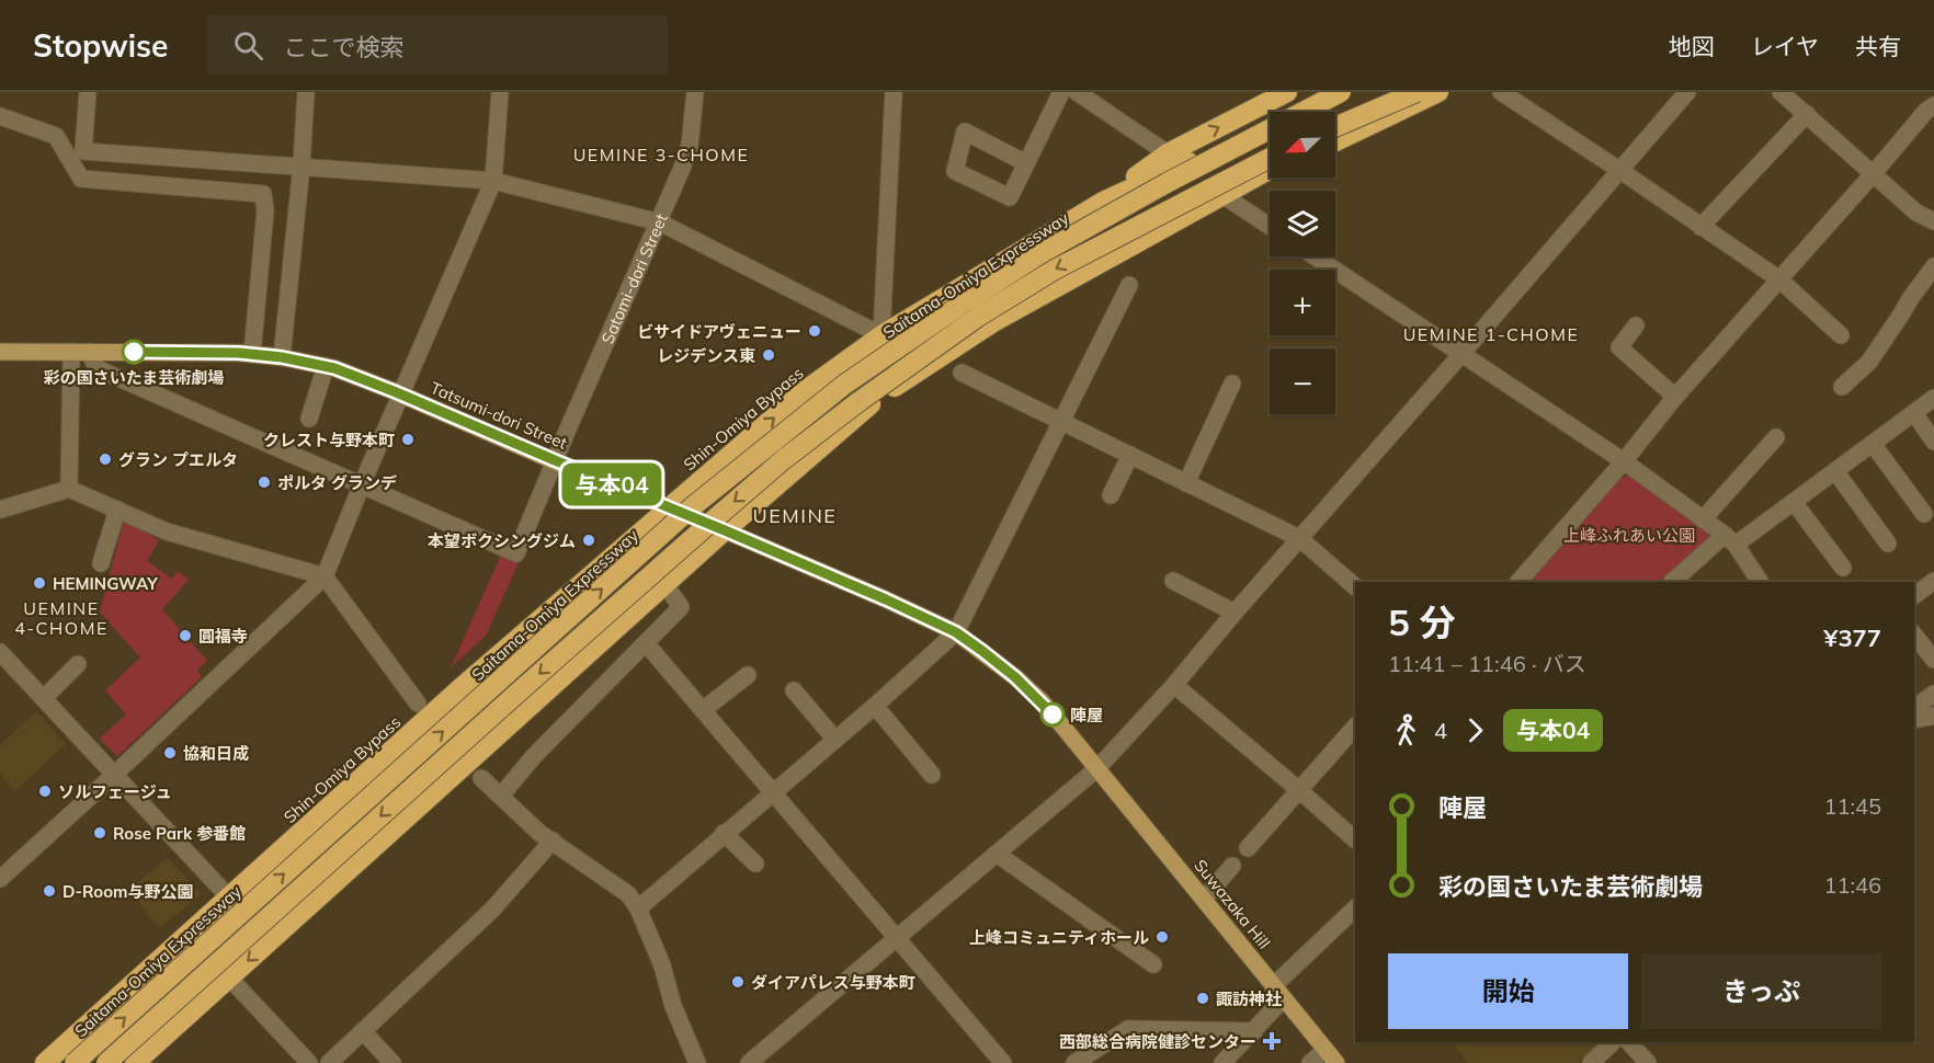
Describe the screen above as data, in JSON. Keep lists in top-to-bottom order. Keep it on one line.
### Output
{"streets":{"highway":["Saitama-Omiya Expressway","Shin-Omiya Bypass"],"main road":["Tatsumi-dori Street","Suwazaka Hill"],"street":["Satomi-dori Street"]},"crossings":[["Satomi-dori Street","Tatsumi-dori Street"],["Tatsumi-dori Street","Shin-Omiya Bypass"],["Tatsumi-dori Street","Suwazaka Hill"]],"districts":["UEMINE 3-CHOME","UEMINE 1-CHOME","UEMINE","UEMINE 4-CHOME"],"parks":["上峰ふれあい公園"],"places":{"other":["ビサイドアヴェニュー","彩の国さいたま芸術劇場","レジデンス東","クレスト与野本町","グラン プエルタ","ポルタ グランデ","本望ボクシングジム","HEMINGWAY","圓福寺","陣屋","協和日成","ソルフェージュ","Rose Park 参番館","D-Room与野公園","上峰コミュニティホール","ダイアパレス与野本町","諏訪神社"],"health":["西部総合病院健診センター"]},"lines":["bus line 与本04"],"north":"bottom left","page":{"header":"Stopwise","search":"ここで検索","nav":["地図","レイヤ","共有"],"on_map":"与本04","map_buttons":["+","−"],"heading":["5 分","11:41 – 11:46 · バス","¥377"],"legs":["4","与本04"],"list":[{"name":"陣屋","value":"11:45"},{"name":"彩の国さいたま芸術劇場","value":"11:46"}],"buttons":["開始","きっぷ"]}}
